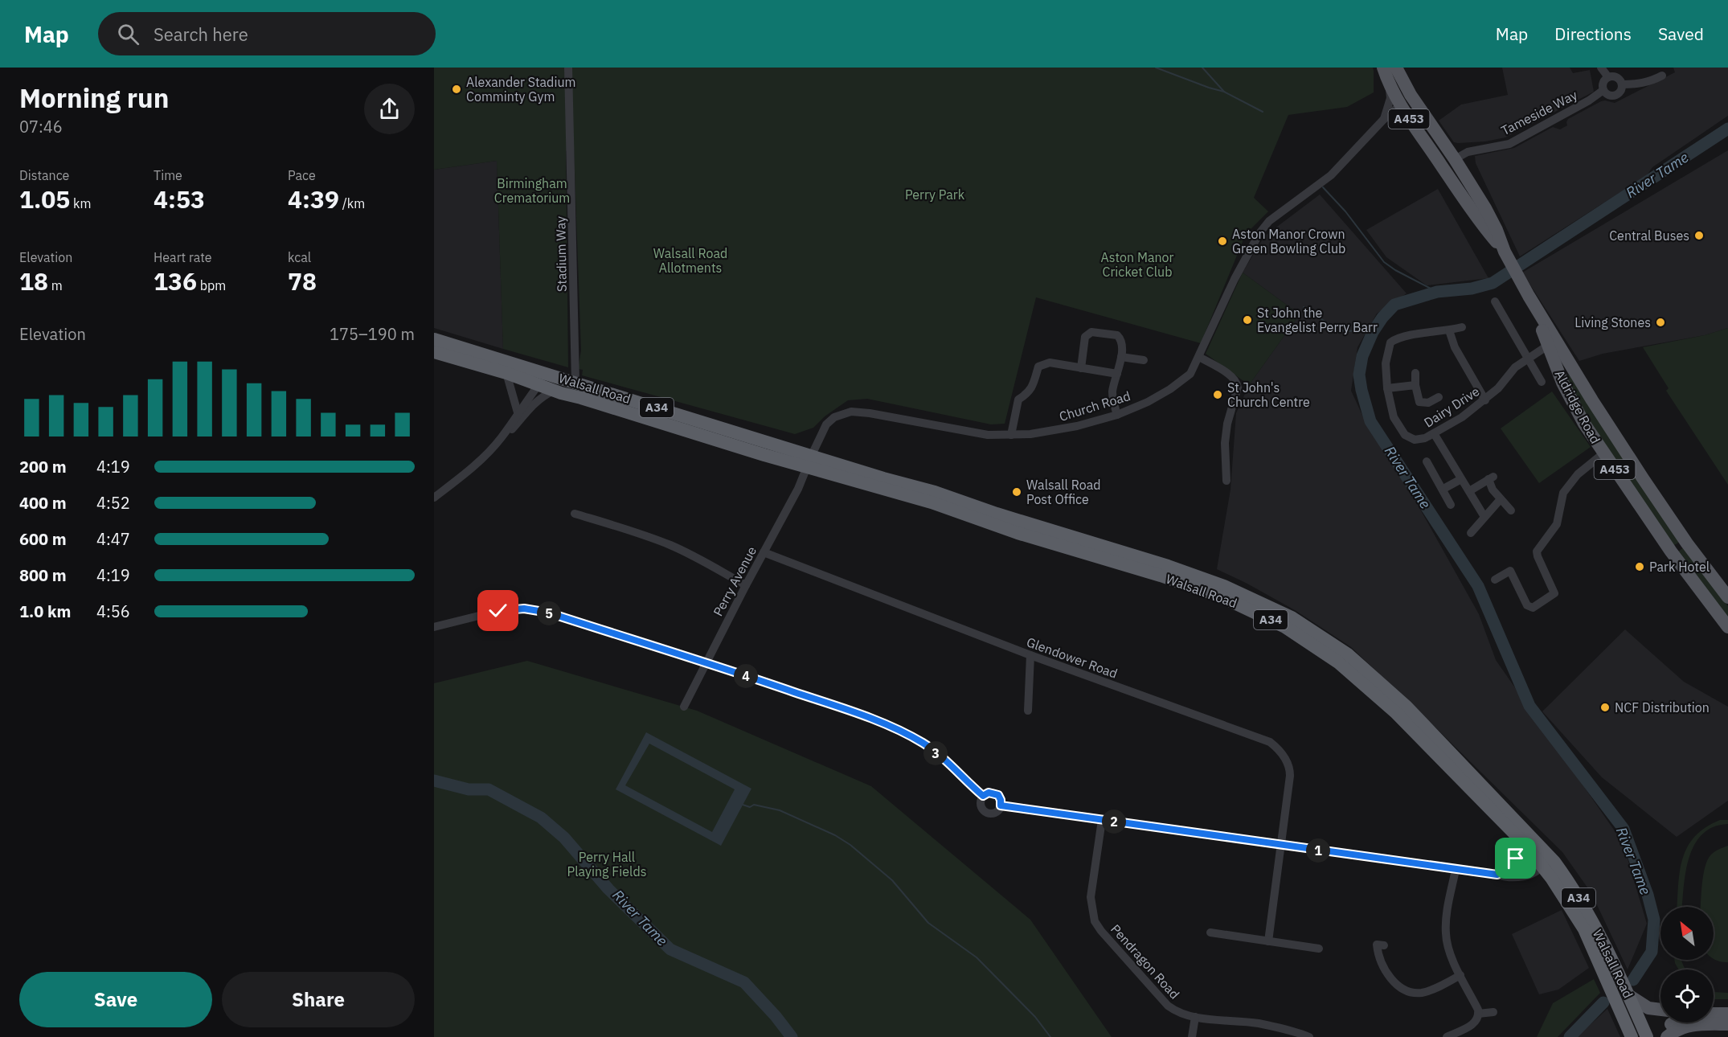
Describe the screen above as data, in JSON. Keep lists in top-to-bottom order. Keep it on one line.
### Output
{"streets":{"highway":["Walsall Road","A34"],"main road":["A453","Aldridge Road"],"street":["Tameside Way","Stadium Way","Church Road","Dairy Drive","Perry Avenue","Glendower Road","Pendragon Road"]},"crossings":[["Tameside Way","Aldridge Road"],["Stadium Way","Walsall Road"],["Walsall Road","Church Road"],["Walsall Road","Perry Avenue"],["Church Road","Aldridge Road"],["Church Road","Perry Avenue"],["Dairy Drive","Aldridge Road"],["Perry Avenue","Glendower Road"]],"water":["River Tame"],"parks":["Birmingham Crematorium","Perry Park","Walsall Road Allotments","Aston Manor Cricket Club","Perry Hall Playing Fields"],"places":["Alexander Stadium Comminty Gym","Central Buses","Aston Manor Crown Green Bowling Club","St John the Evangelist Perry Barr","Living Stones","St John's Church Centre","Walsall Road Post Office","Park Hotel","NCF Distribution"],"north":"top left","page":{"header":"Map","search":"Search here","nav":["Map","Directions","Saved"],"heading":["Morning run","07:46"],"stats":[["Distance","1.05 km"],["Time","4:53"],["Pace","4:39 /km"],["Elevation","18 m"],["Heart rate","136 bpm"],["kcal","78"]],"chart":["Elevation","175–190 m"],"list":[{"name":"200 m","note":"4:19"},{"name":"400 m","note":"4:52"},{"name":"600 m","note":"4:47"},{"name":"800 m","note":"4:19"},{"name":"1.0 km","note":"4:56"}],"pins":["5","4","3","2","1"],"buttons":["Save","Share"]}}
